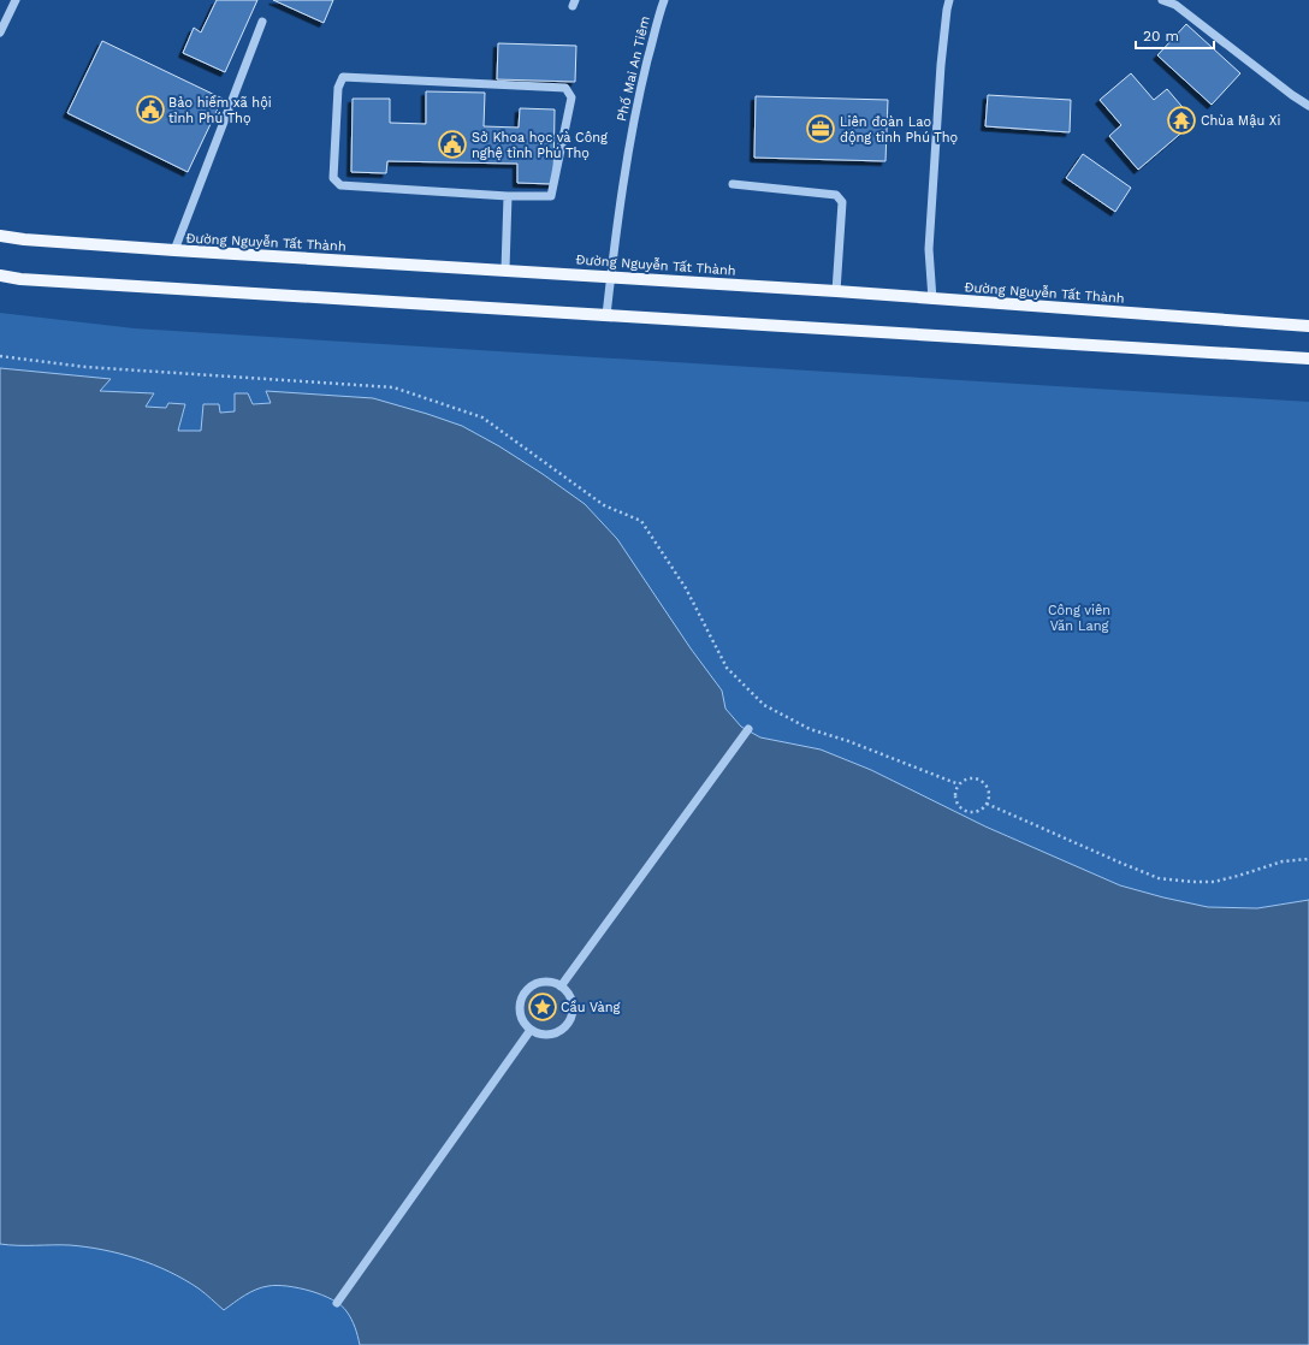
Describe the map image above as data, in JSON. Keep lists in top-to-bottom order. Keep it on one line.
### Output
{"streets":{"main road":["Đường Nguyễn Tất Thành"],"street":["Phố Mai An Tiêm"]},"crossings":[["Phố Mai An Tiêm","Đường Nguyễn Tất Thành"]],"parks":["Công viên Văn Lang"],"places":{"public building":["Bảo hiểm xã hội tỉnh Phú Thọ","Sở Khoa học và Công nghệ tỉnh Phú Thọ"],"temple":["Chùa Mậu Xi"],"office":["Liên đoàn Lao động tỉnh Phú Thọ"],"place":["Cầu Vàng"]},"scale_bar":"20 m"}
